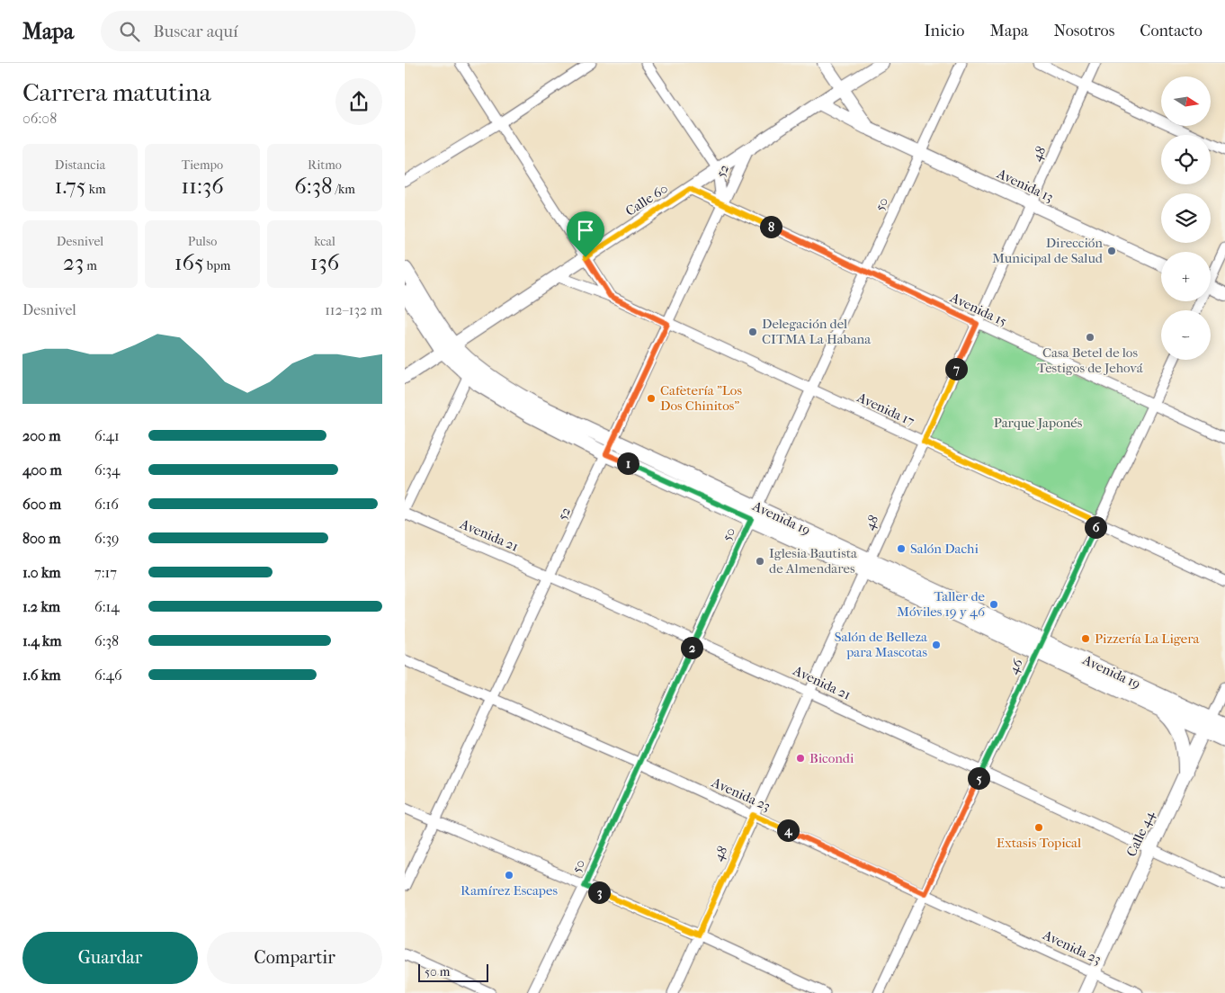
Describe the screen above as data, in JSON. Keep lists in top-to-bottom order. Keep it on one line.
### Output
{"streets":{"main road":["Avenida 19"],"street":["48","52","Avenida 13","Calle 60","50","Avenida 15","Avenida 17","Avenida 21","46","Avenida 23","Calle 44"]},"crossings":[["48","Avenida 13"],["48","Avenida 15"],["48","Avenida 17"],["48","Avenida 19"],["48","Avenida 21"],["48","Avenida 23"],["52","Calle 60"],["52","Avenida 15"],["52","Avenida 17"],["52","Avenida 19"],["52","Avenida 21"],["52","Avenida 23"],["Avenida 13","Calle 60"],["Avenida 13","50"],["Calle 60","Avenida 15"],["Calle 60","Avenida 17"],["Calle 60","Avenida 19"],["50","Avenida 15"],["50","Avenida 17"],["50","Avenida 19"],["50","Avenida 21"],["50","Avenida 23"],["Avenida 15","46"],["Avenida 17","46"],["Avenida 19","46"],["Avenida 19","Calle 44"],["Avenida 21","46"],["Avenida 21","Calle 44"],["46","Avenida 23"],["Avenida 23","Calle 44"]],"parks":["Parque Japonés"],"places":["Dirección Municipal de Salud","Delegación del CITMA La Habana","Casa Betel de los Testigos de Jehová","Cafetería \"Los Dos Chinitos\"","Salón Dachi","Iglesia Bautista de Almendares","Taller de Móviles 19 y 46","Pizzería La Ligera","Salón de Belleza para Mascotas","Bicondi","Extasis Topical","Ramírez Escapes"],"scale_bar":"50 m","north":"right","page":{"header":"Mapa","search":"Buscar aquí","nav":["Inicio","Mapa","Nosotros","Contacto"],"heading":["Carrera matutina","06:08"],"map_buttons":["+","−"],"stats":[["Distancia","1.75 km"],["Tiempo","11:36"],["Ritmo","6:38 /km"],["Desnivel","23 m"],["Pulso","165 bpm"],["kcal","136"]],"pins":["8","7","1","6","2","5","4","3"],"chart":["Desnivel","112–132 m"],"list":[{"name":"200 m","note":"6:41"},{"name":"400 m","note":"6:34"},{"name":"600 m","note":"6:16"},{"name":"800 m","note":"6:39"},{"name":"1.0 km","note":"7:17"},{"name":"1.2 km","note":"6:14"},{"name":"1.4 km","note":"6:38"},{"name":"1.6 km","note":"6:46"}],"buttons":["Guardar","Compartir"],"scale":"50 m"}}
